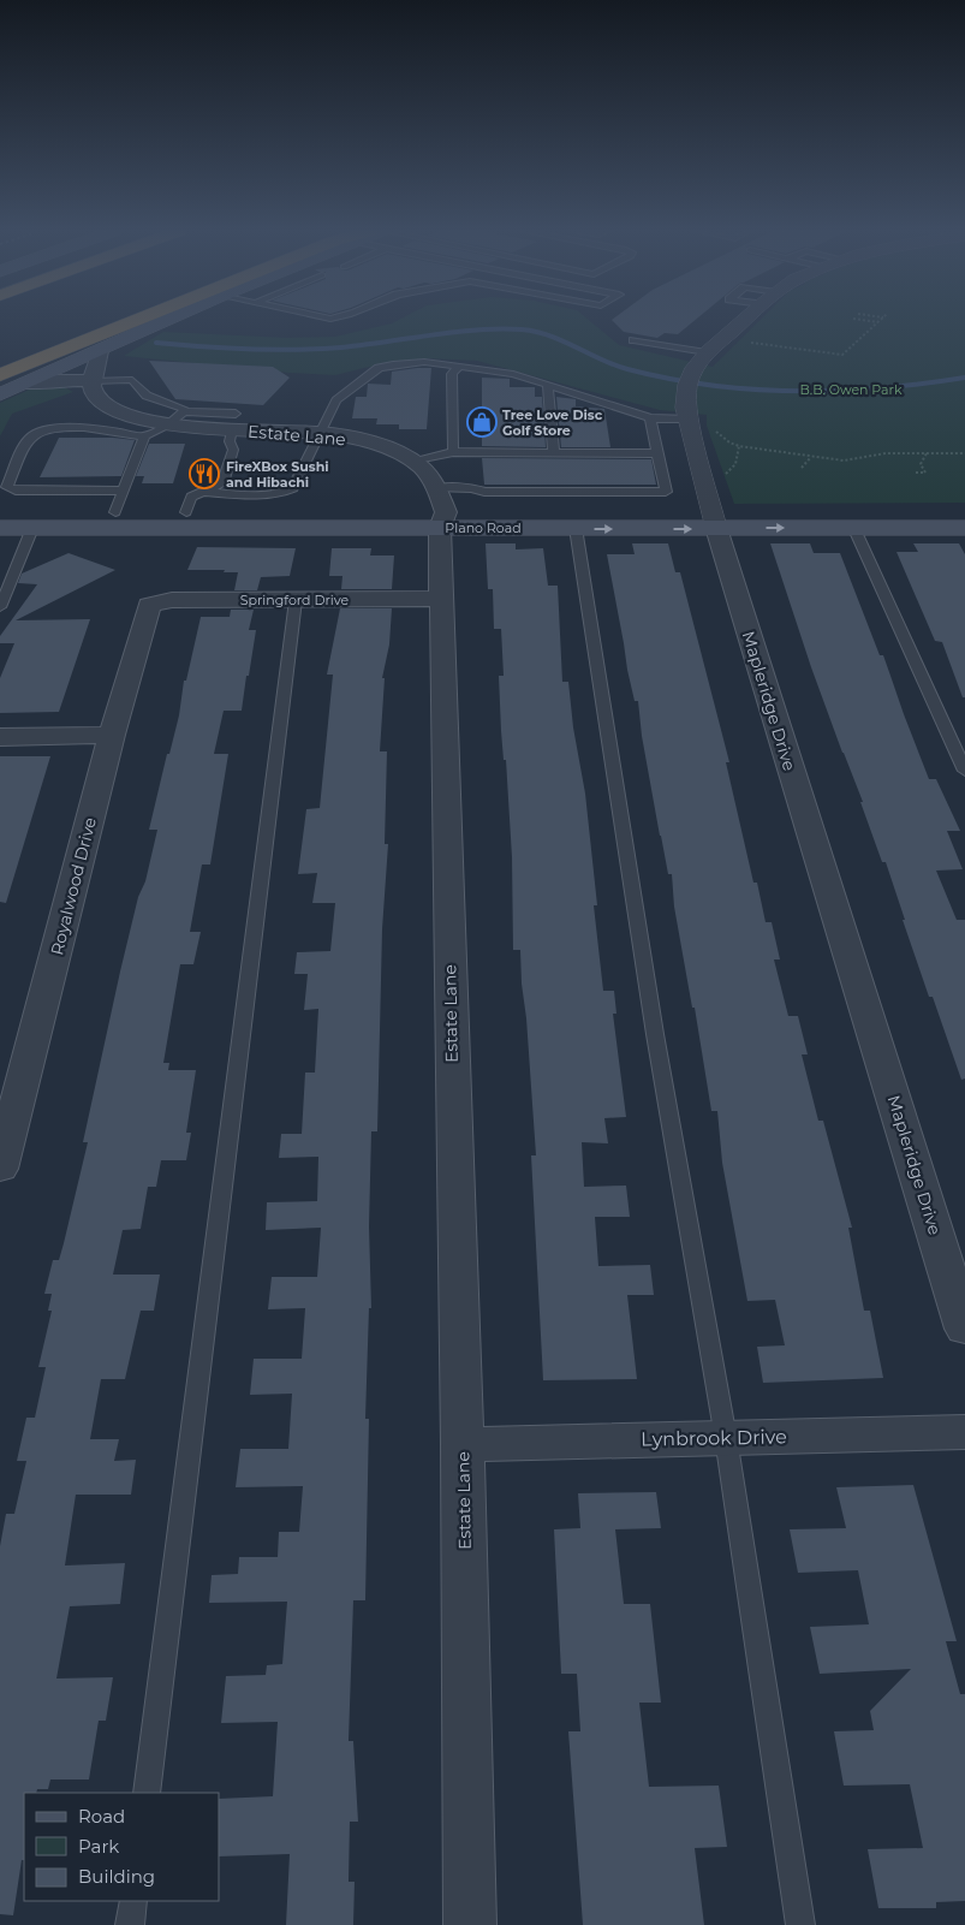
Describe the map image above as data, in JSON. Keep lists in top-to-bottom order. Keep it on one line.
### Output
{"streets":{"main road":["Plano Road"],"street":["Estate Lane","Springford Drive","Mapleridge Drive","Royalwood Drive","Lynbrook Drive"]},"crossings":[["Estate Lane","Plano Road"],["Estate Lane","Springford Drive"],["Estate Lane","Lynbrook Drive"],["Plano Road","Mapleridge Drive"],["Springford Drive","Royalwood Drive"]],"parks":["B.B. Owen Park"],"places":{"shop":["Tree Love Disc Golf Store"],"restaurant":["FireXBox Sushi and Hibachi"]},"legend":["Road","Park","Building"]}
